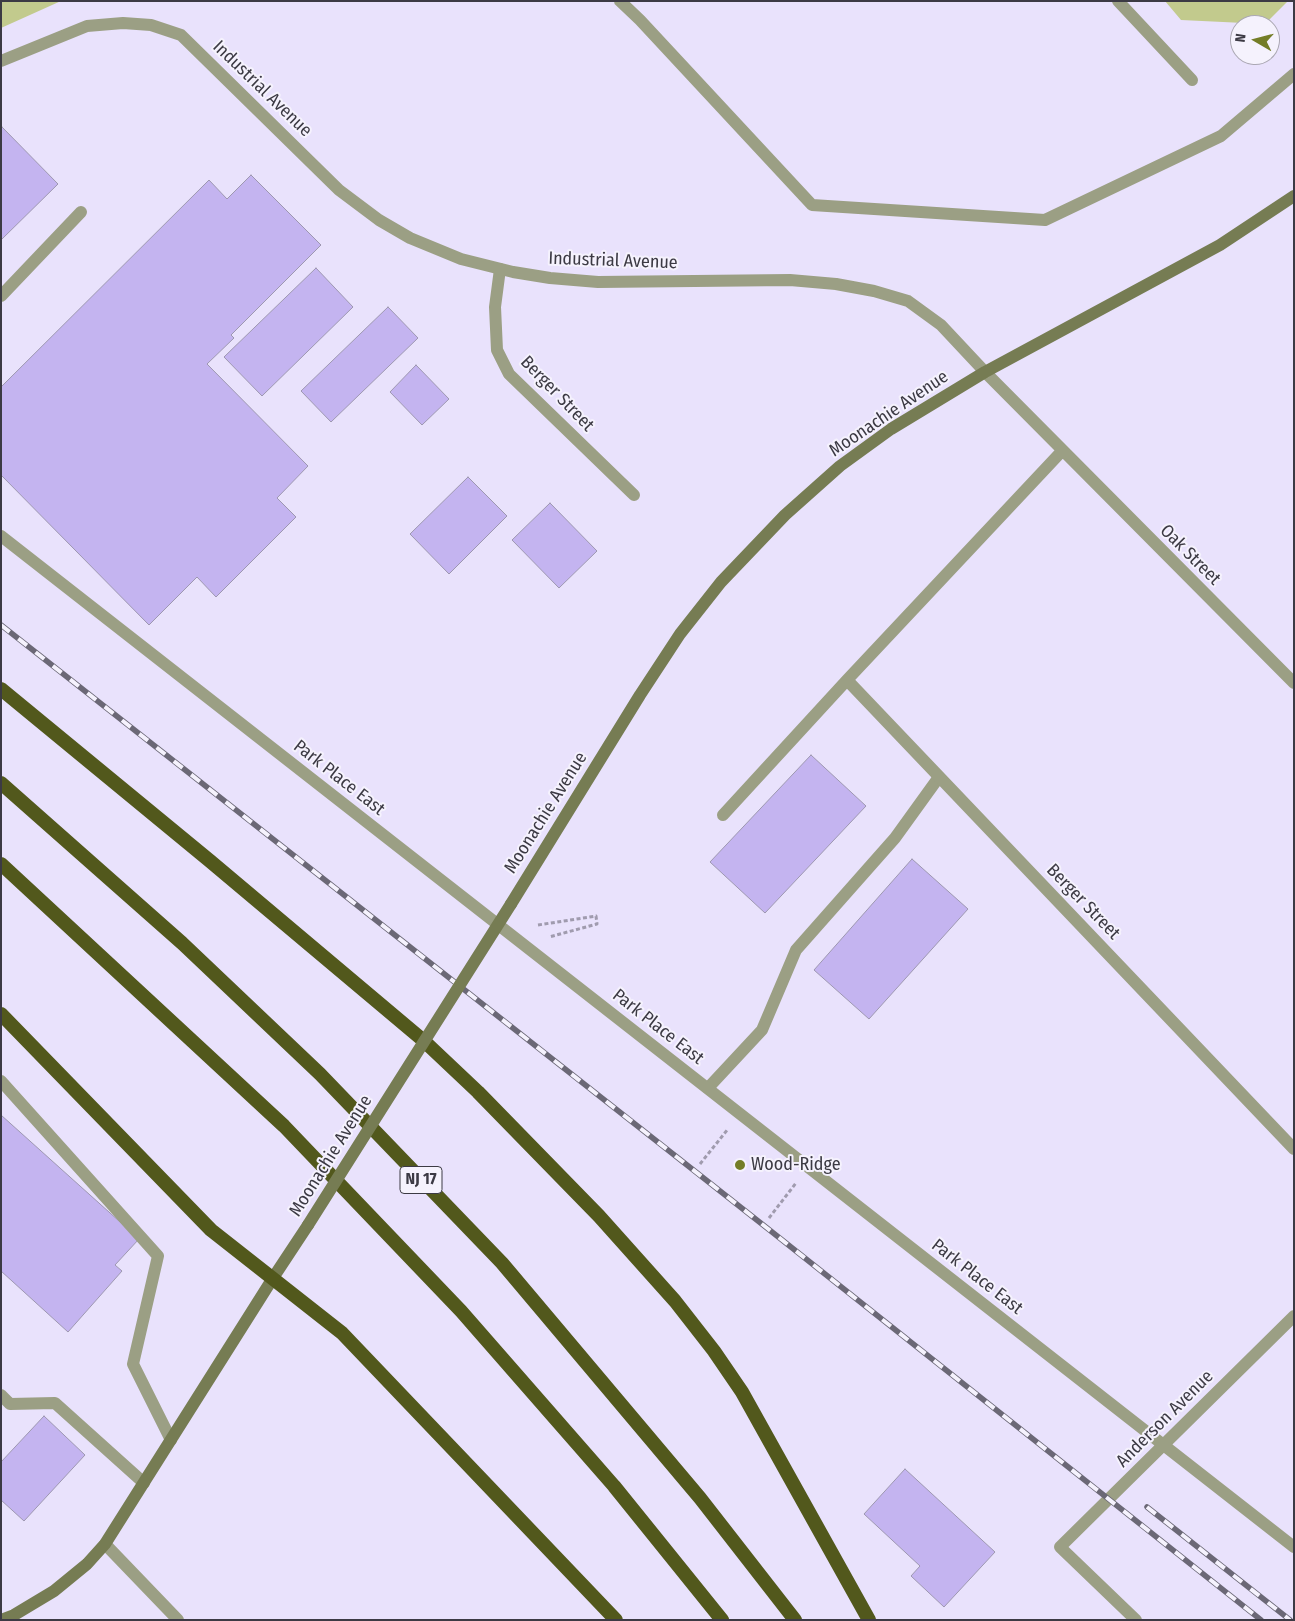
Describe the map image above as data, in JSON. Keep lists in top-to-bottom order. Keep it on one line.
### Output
{"streets":{"highway":["NJ 17"],"main road":["Moonachie Avenue"],"street":["Industrial Avenue","Berger Street","Oak Street","Park Place East","Anderson Avenue"]},"crossings":[["Industrial Avenue","Berger Street"],["Industrial Avenue","Moonachie Avenue"],["Industrial Avenue","Oak Street"],["Park Place East","Anderson Avenue"]],"places":["Wood-Ridge"],"north":"left"}
